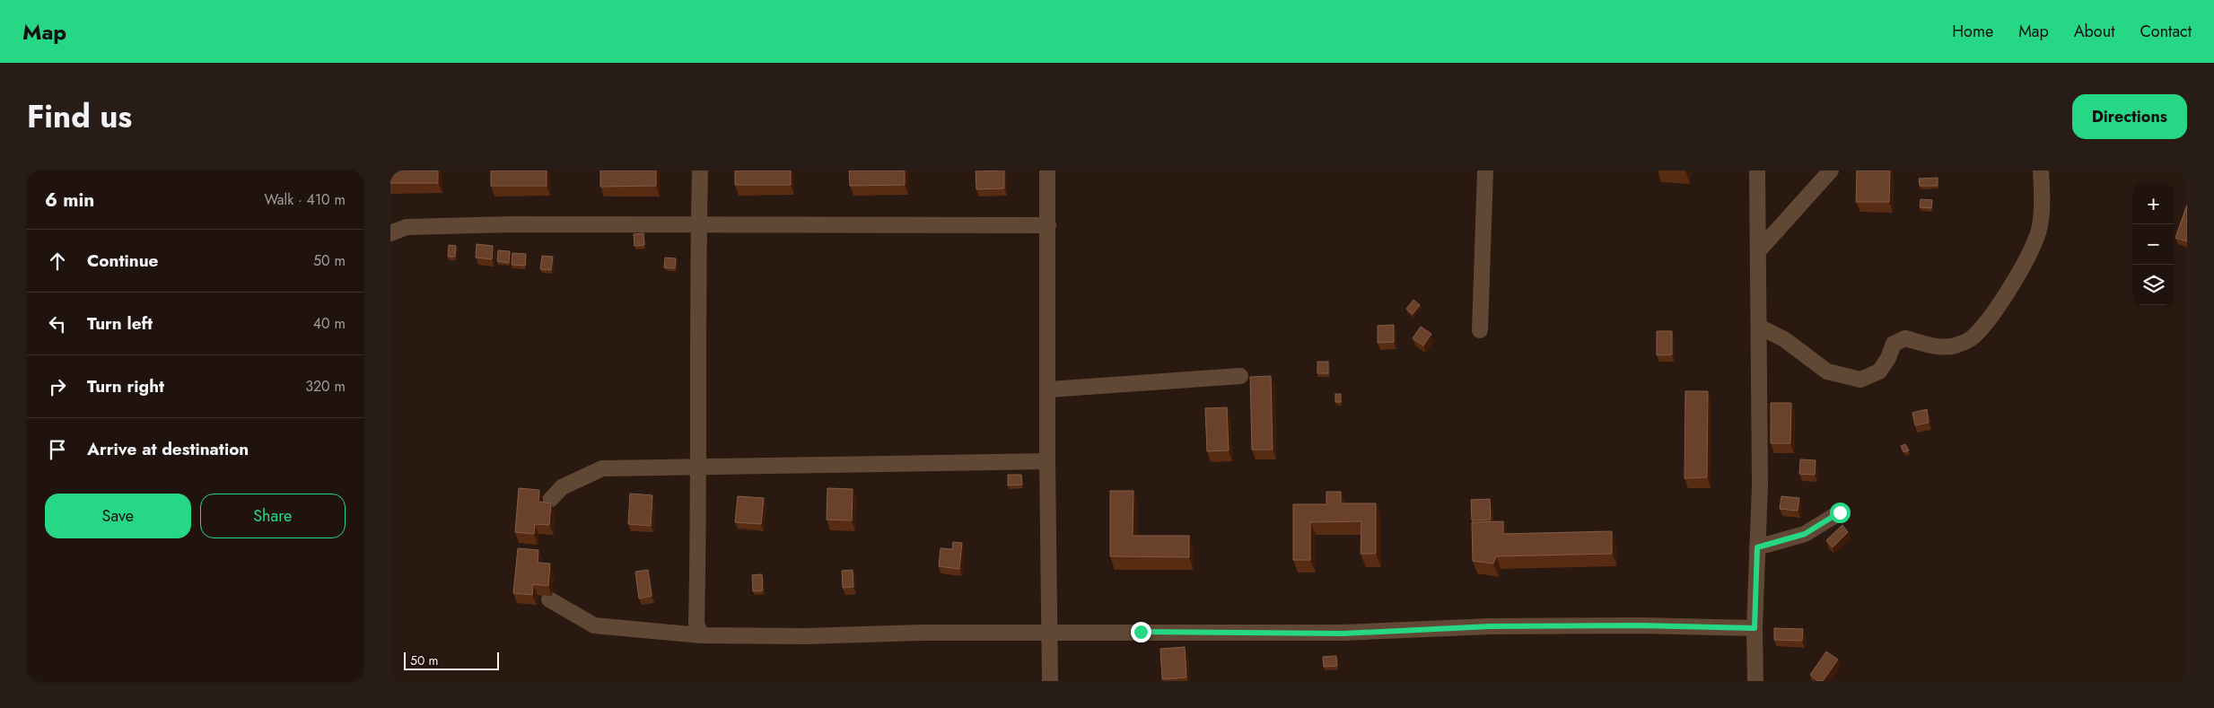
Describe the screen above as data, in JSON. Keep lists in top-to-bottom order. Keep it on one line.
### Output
{"scale_bar":"50 m","page":{"header":"Map","nav":["Home","Map","About","Contact"],"title":"Find us","buttons":["Directions",["Save","Share"]],"heading":["6 min","Walk · 410 m"],"map_buttons":["+","−"],"list":[["Continue","50 m"],["Turn left","40 m"],["Turn right","320 m"],"Arrive at destination"],"scale":"50 m"}}
